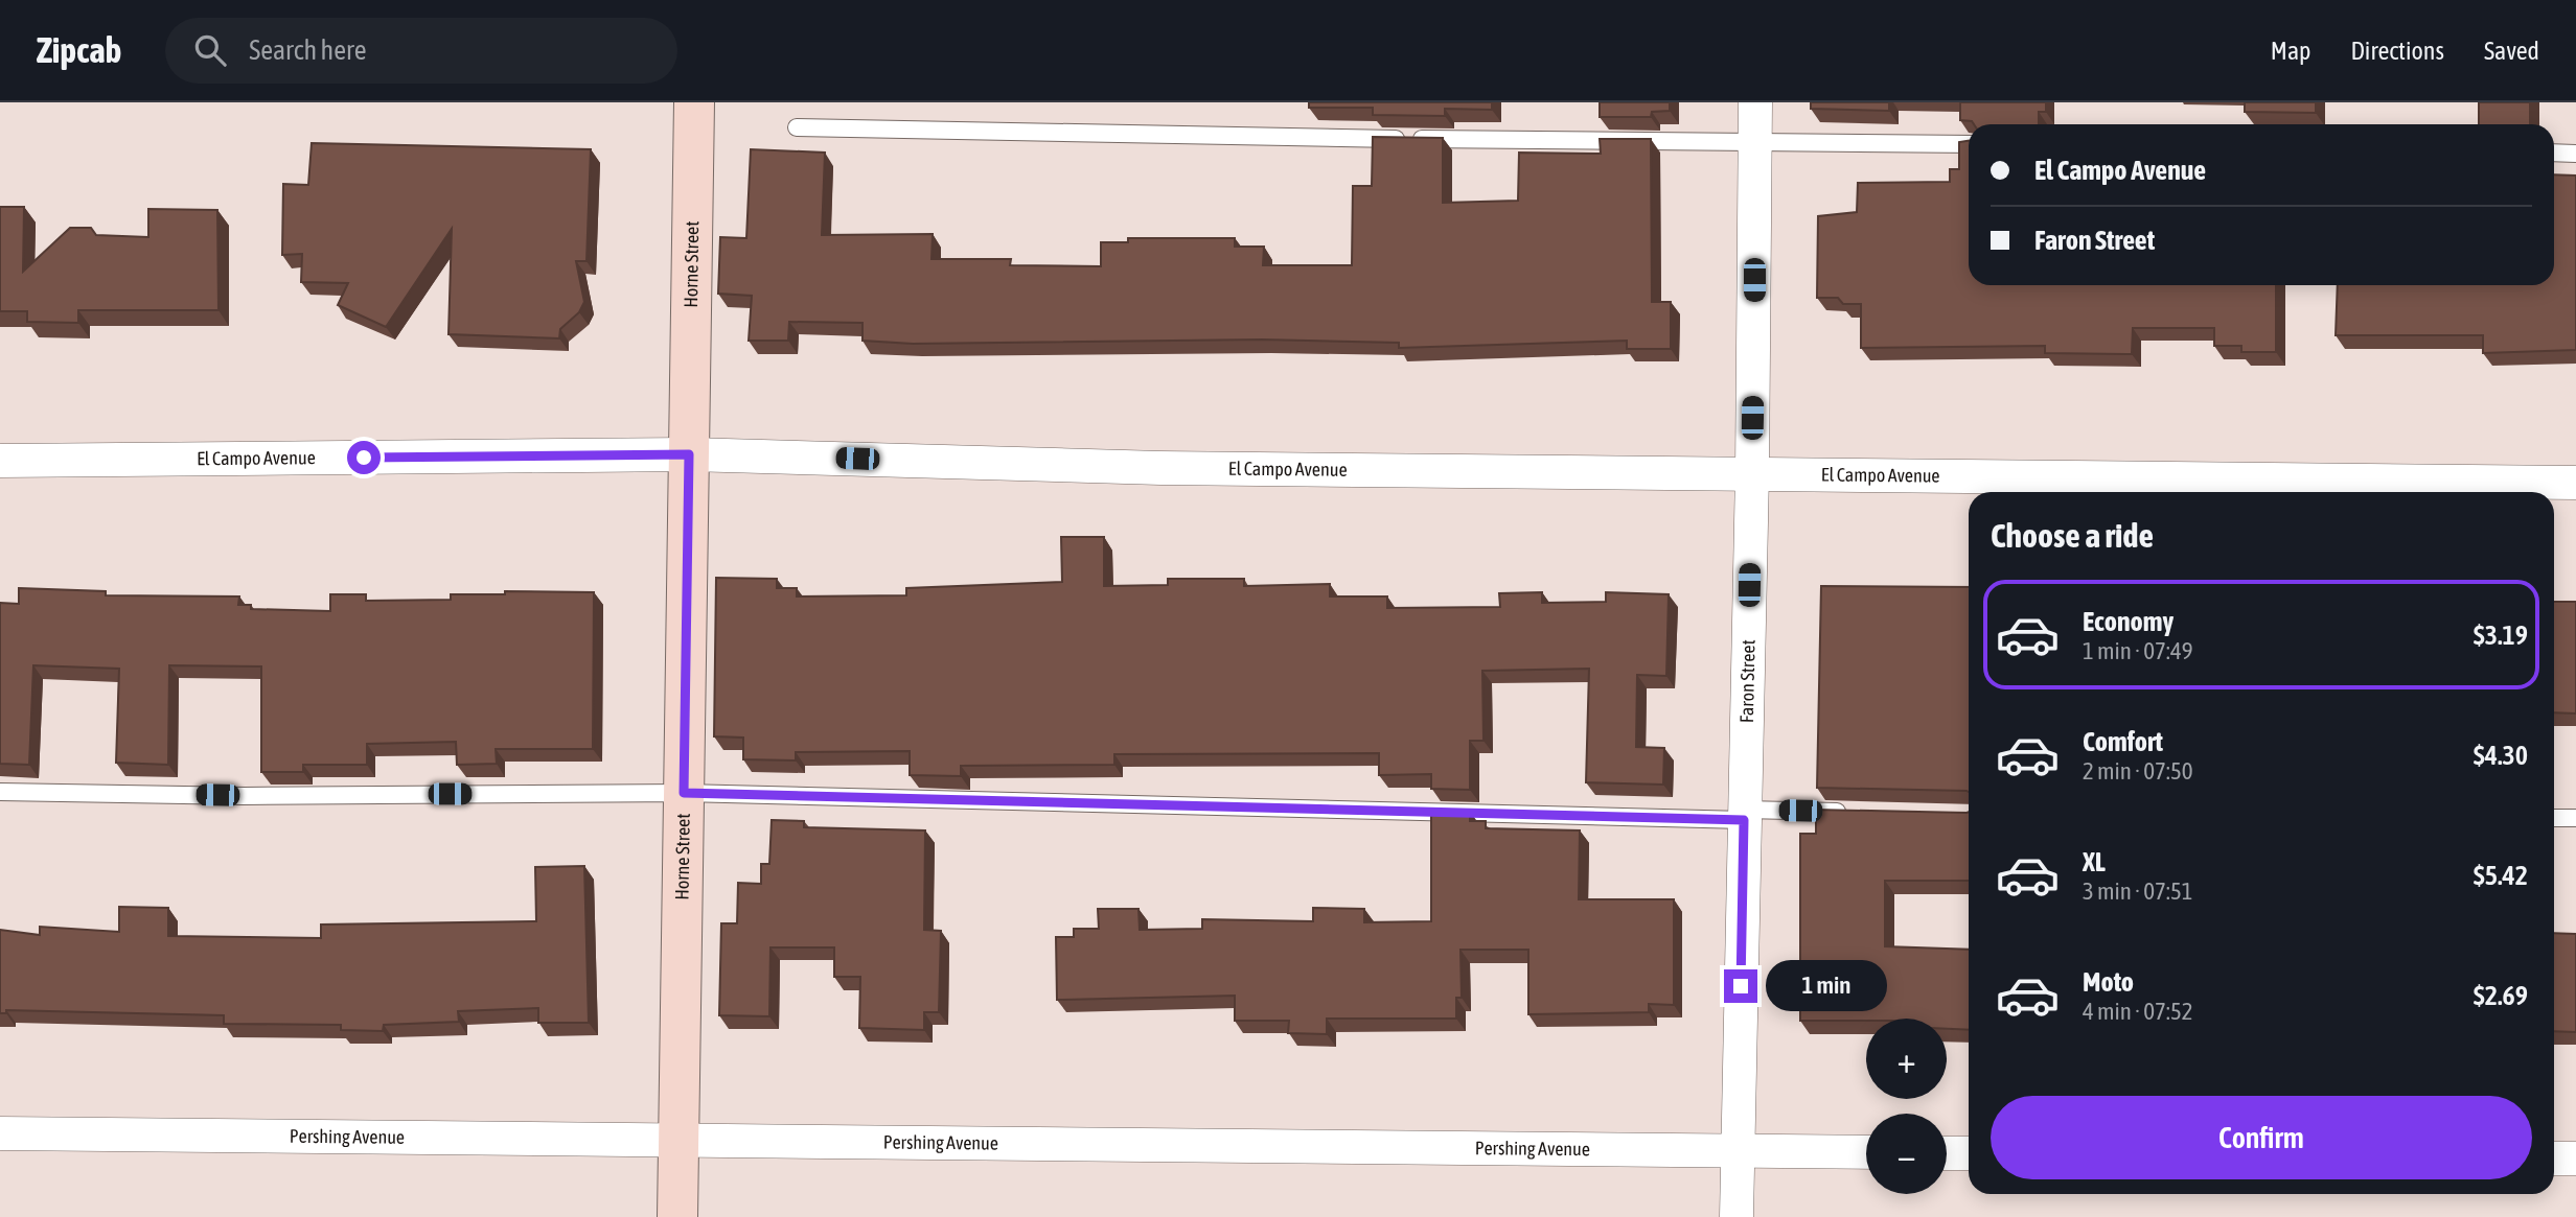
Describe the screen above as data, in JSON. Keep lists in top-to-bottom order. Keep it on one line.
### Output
{"streets":{"street":["Horne Street","El Campo Avenue","Faron Street","Pershing Avenue"]},"crossings":[["Horne Street","El Campo Avenue"],["Horne Street","Pershing Avenue"],["El Campo Avenue","Faron Street"],["Faron Street","Pershing Avenue"]],"page":{"header":"Zipcab","search":"Search here","nav":["Map","Directions","Saved"],"banner":["El Campo Avenue","Faron Street"],"heading":"Choose a ride","list":[{"name":"Economy","note":"1 min · 07:49","value":"$3.19"},{"name":"Comfort","note":"2 min · 07:50","value":"$4.30"},{"name":"XL","note":"3 min · 07:51","value":"$5.42"},{"name":"Moto","note":"4 min · 07:52","value":"$2.69"}],"bubble":"1 min","map_buttons":["+","−"],"buttons":"Confirm"}}
